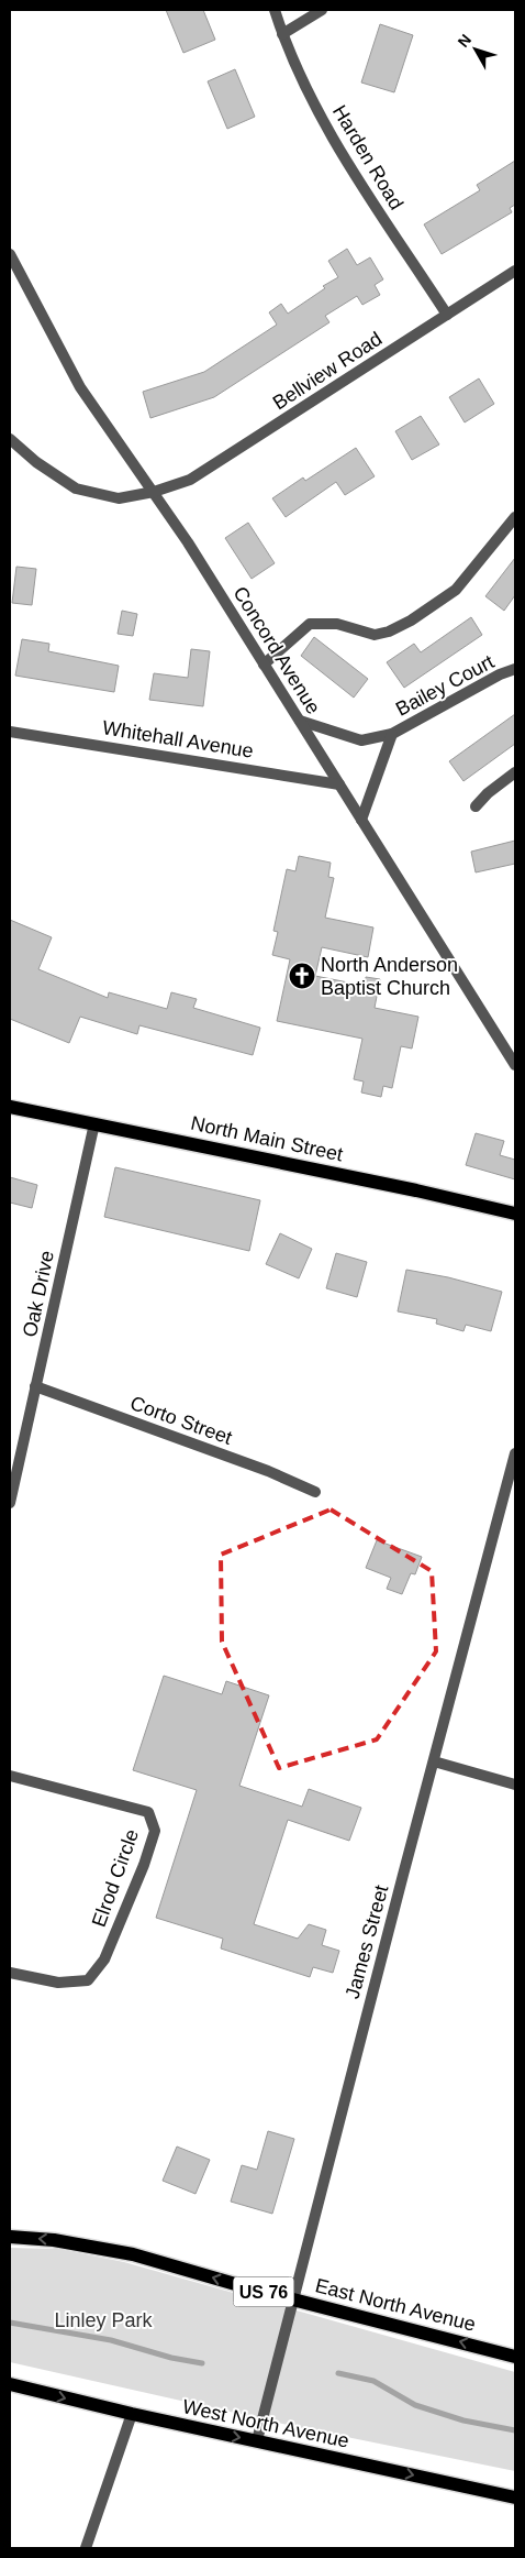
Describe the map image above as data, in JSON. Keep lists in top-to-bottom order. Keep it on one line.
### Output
{"streets":{"main road":["North Main Street","US 76","East North Avenue","West North Avenue"],"street":["Harden Road","Bellview Road","Concord Avenue","Bailey Court","Whitehall Avenue","Oak Drive","Corto Street","Elrod Circle","James Street"]},"crossings":[["Harden Road","Bellview Road"],["Bellview Road","Concord Avenue"],["Concord Avenue","Bailey Court"],["Concord Avenue","Whitehall Avenue"],["North Main Street","Oak Drive"],["Oak Drive","Corto Street"],["James Street","East North Avenue"],["James Street","West North Avenue"]],"one_way":["East North Avenue","West North Avenue"],"parks":["Linley Park"],"places":{"church":["North Anderson Baptist Church"]},"north":"top left"}
